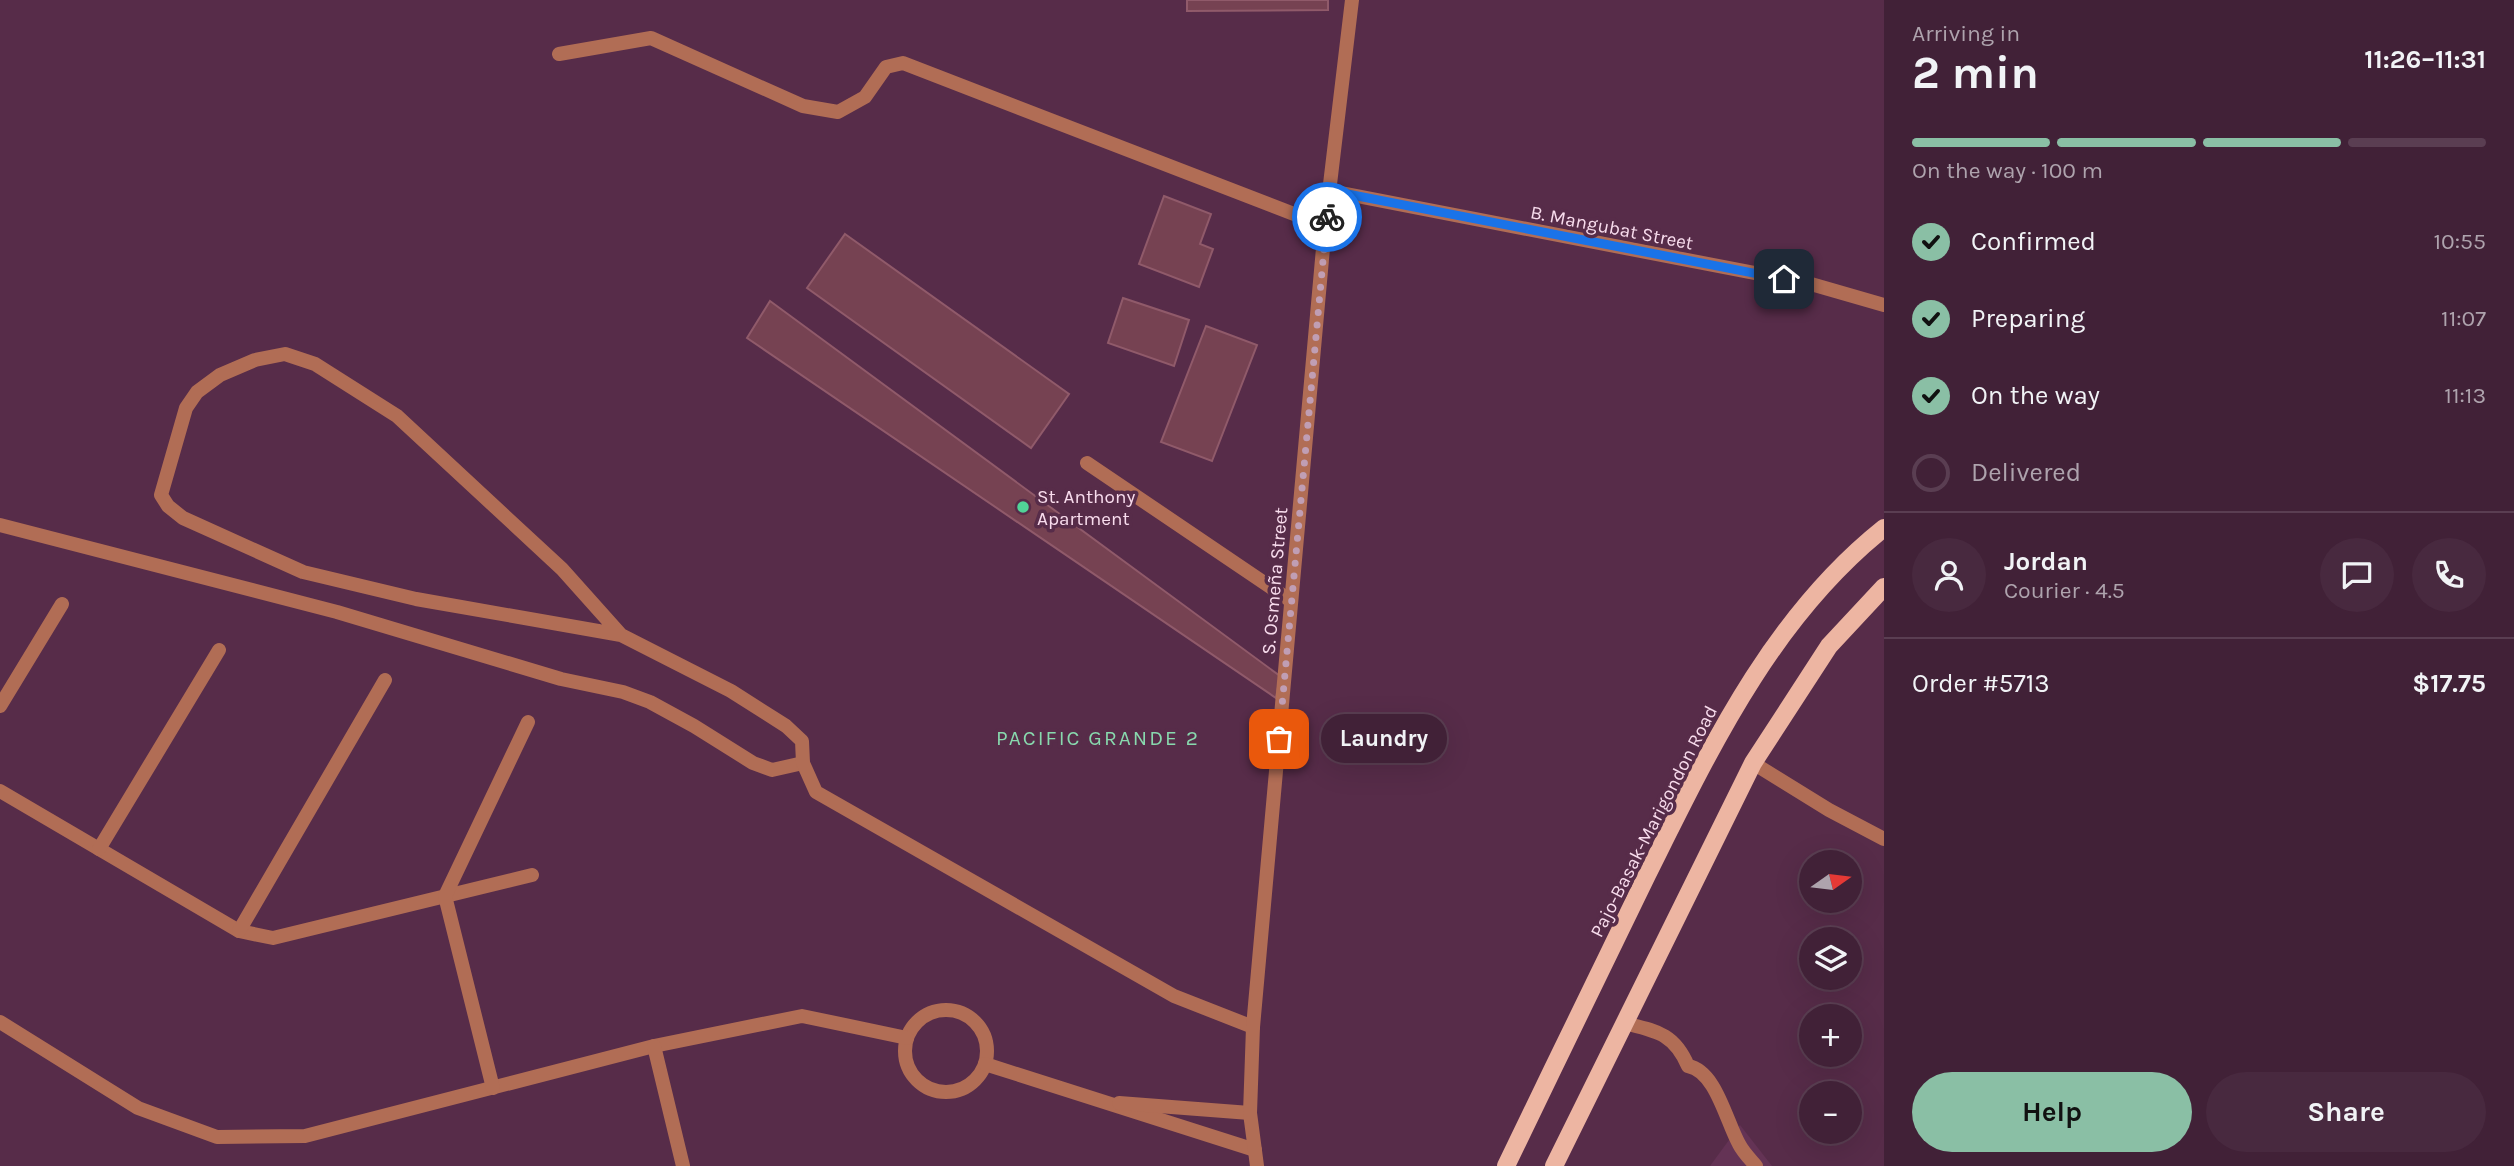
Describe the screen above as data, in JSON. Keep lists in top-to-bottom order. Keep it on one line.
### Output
{"streets":{"main road":["Pajo-Basak-Marigondon Road"],"street":["B. Mangubat Street","S. Osmeña Street"]},"crossings":[["B. Mangubat Street","S. Osmeña Street"]],"districts":["PACIFIC GRANDE 2"],"places":["St. Anthony Apartment","Laundry"],"north":"right","page":{"heading":["2 min","Arriving in","11:26–11:31"],"panel":["Jordan","Courier · 4.5","Order #5713","$17.75"],"bar":"On the way · 100 m","list":[["Confirmed","10:55"],["Preparing","11:07"],["On the way","11:13"],"Delivered"],"bubble":"Laundry","map_buttons":["+","−"],"buttons":["Help","Share"]}}
